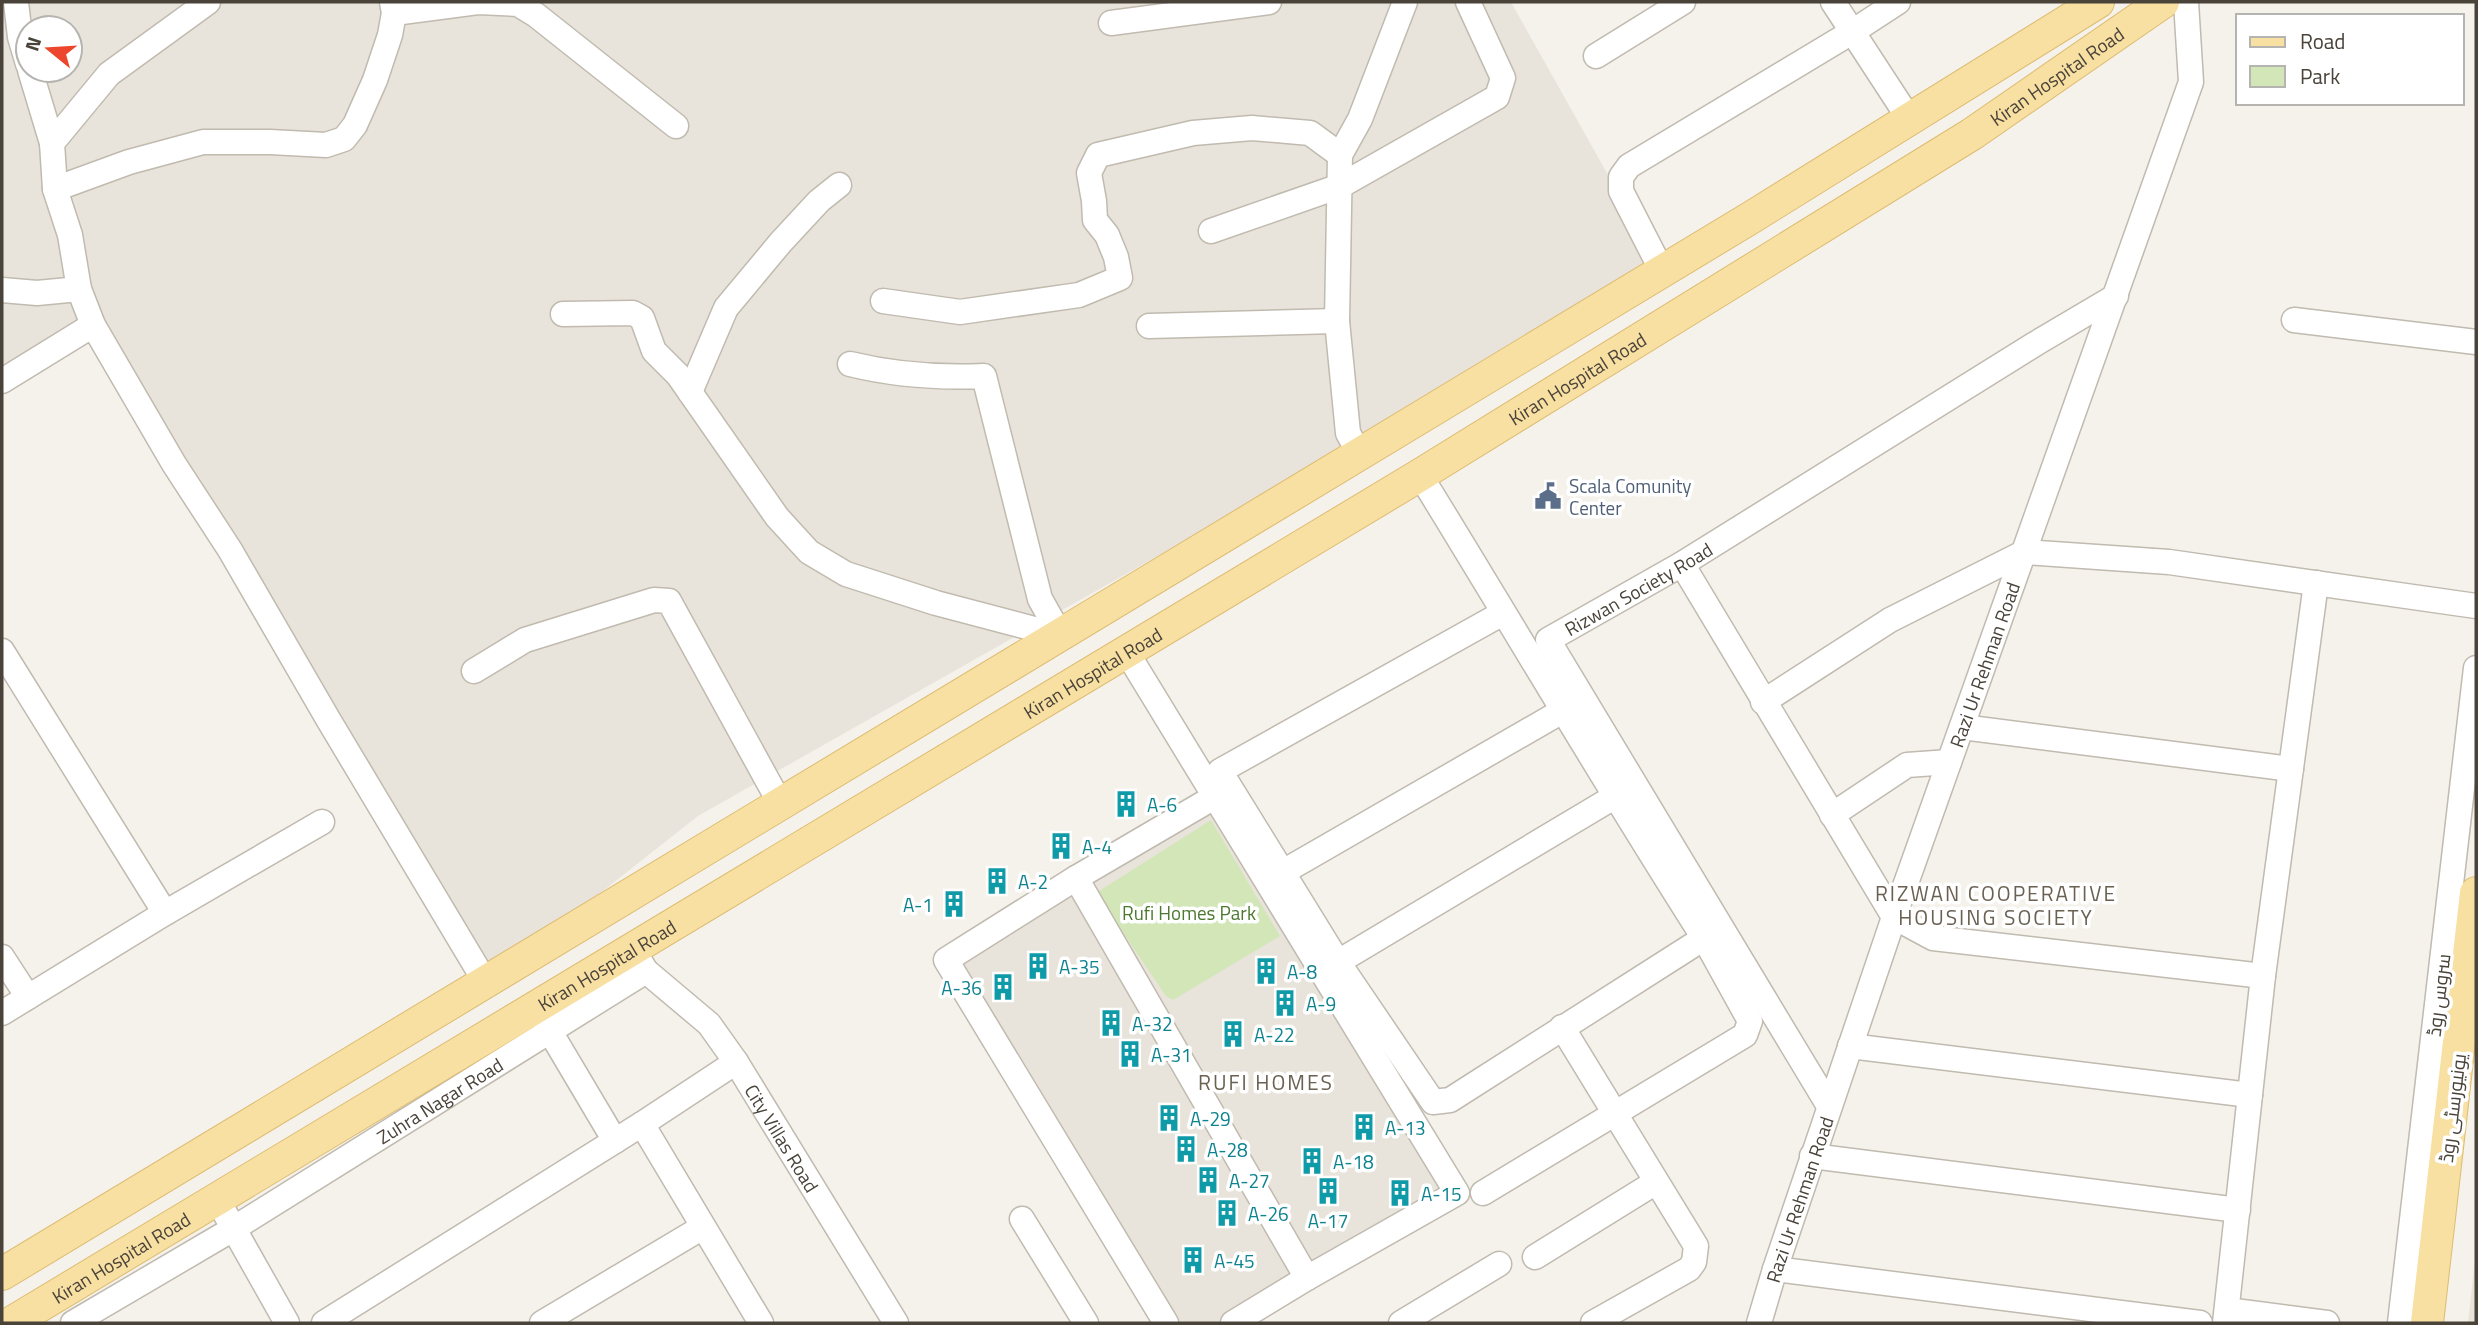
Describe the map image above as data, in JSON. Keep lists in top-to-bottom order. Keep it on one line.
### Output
{"streets":{"main road":["Kiran Hospital Road","یونیورسٹی روڈ"],"street":["Rizwan Society Road","Razi Ur Rehman Road","سروس روڈ","Zuhra Nagar Road","City Villas Road"]},"crossings":[["Kiran Hospital Road","Zuhra Nagar Road"],["Kiran Hospital Road","City Villas Road"],["Rizwan Society Road","Razi Ur Rehman Road"]],"districts":["RIZWAN COOPERATIVE HOUSING SOCIETY","RUFI HOMES"],"parks":["Rufi Homes Park"],"places":{"public building":["Scala Comunity Center"],"building":["A-6","A-4","A-2","A-1","A-35","A-8","A-36","A-9","A-32","A-22","A-31","A-29","A-13","A-28","A-18","A-27","A-17","A-15","A-26","A-45"]},"legend":["Road","Park"],"north":"left"}
